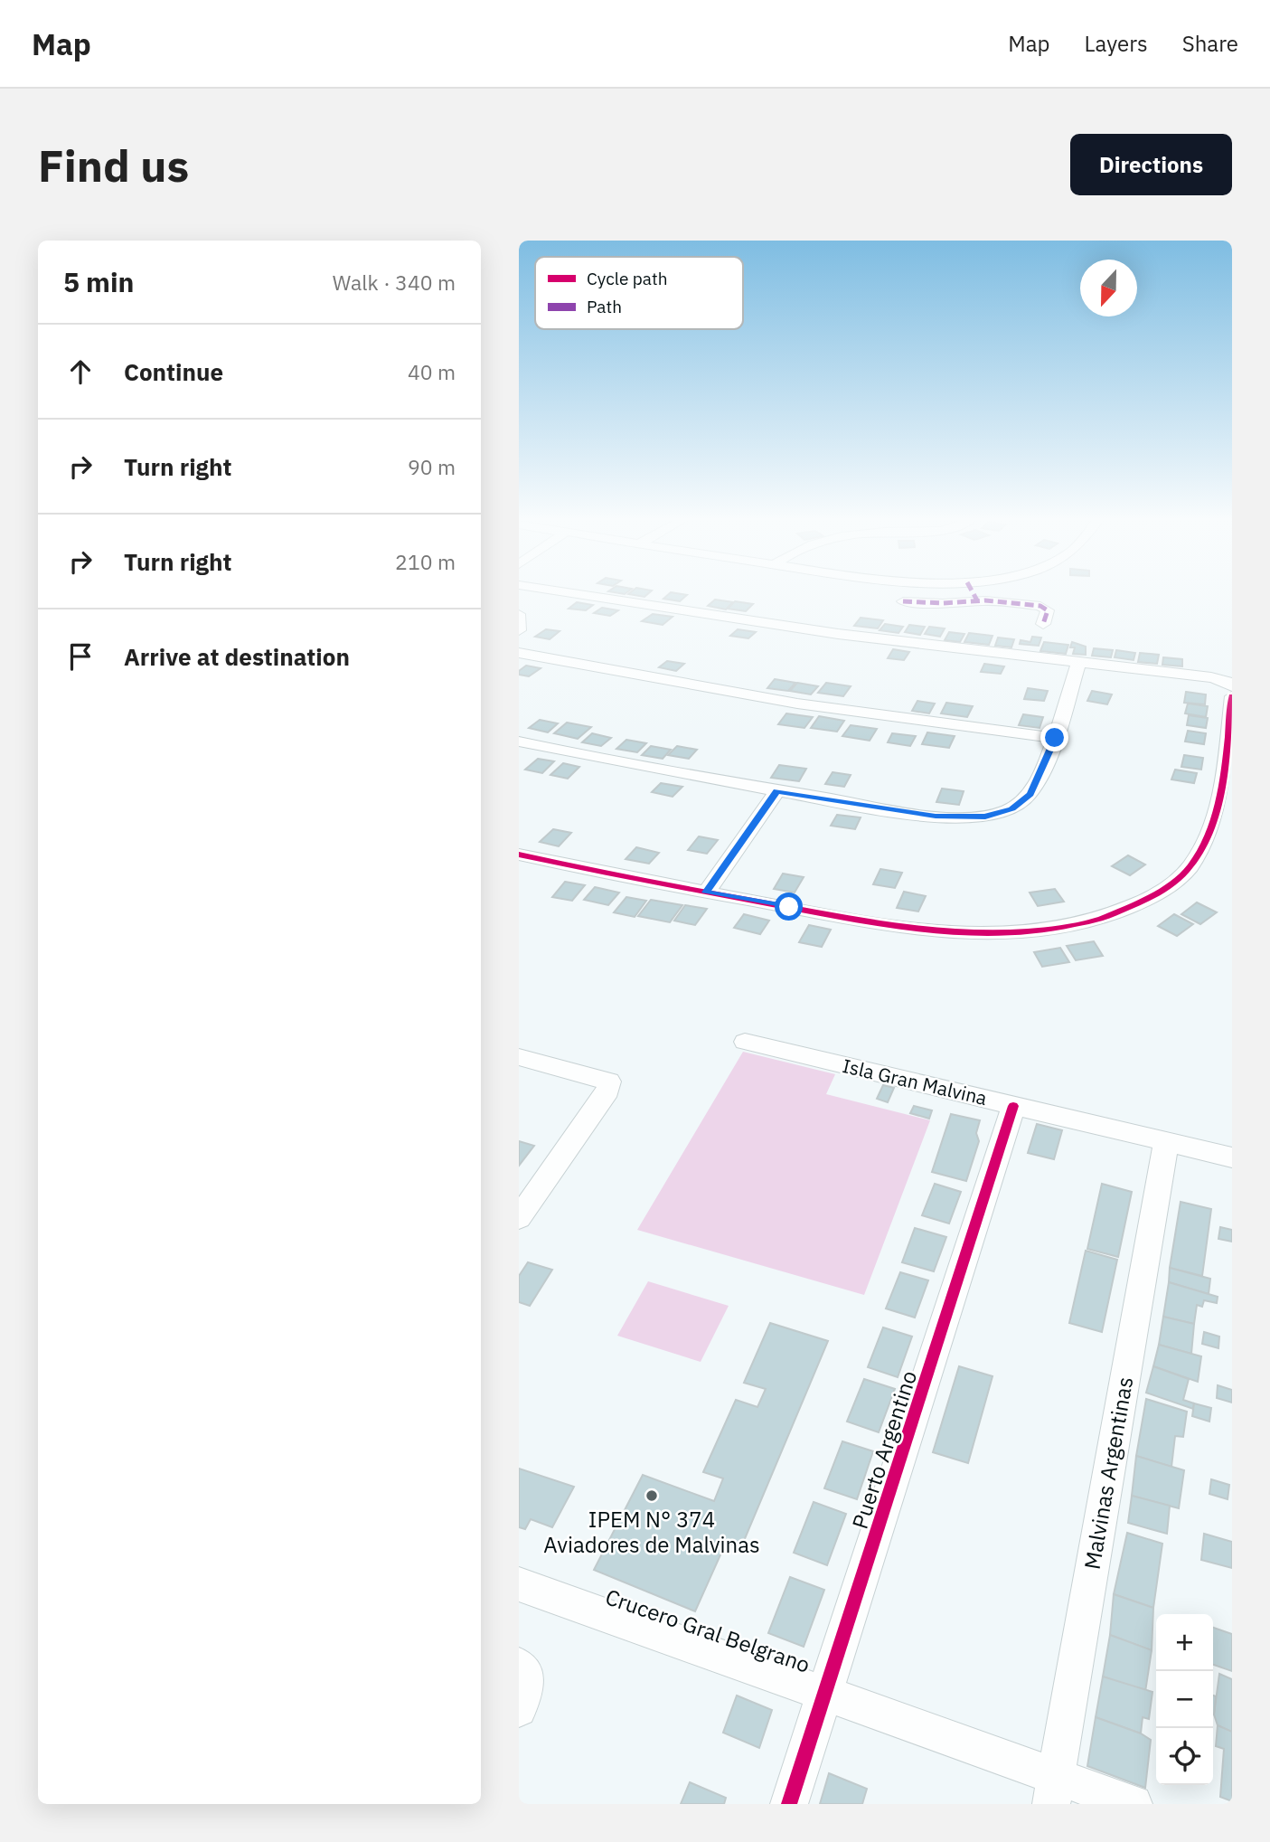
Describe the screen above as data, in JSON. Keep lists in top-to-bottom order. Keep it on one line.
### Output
{"streets":{"street":["Isla Gran Malvina","Puerto Argentino","Malvinas Argentinas","Crucero Gral Belgrano"]},"crossings":[["Isla Gran Malvina","Puerto Argentino"],["Isla Gran Malvina","Malvinas Argentinas"],["Puerto Argentino","Crucero Gral Belgrano"],["Malvinas Argentinas","Crucero Gral Belgrano"]],"places":["IPEM N° 374 Aviadores de Malvinas"],"legend":["Cycle path","Path"],"north":"bottom","page":{"header":"Map","nav":["Map","Layers","Share"],"buttons":"Directions","title":"Find us","heading":["5 min","Walk · 340 m"],"list":[["Continue","40 m"],["Turn right","90 m"],["Turn right","210 m"],"Arrive at destination"],"map_buttons":["+","−"]}}
